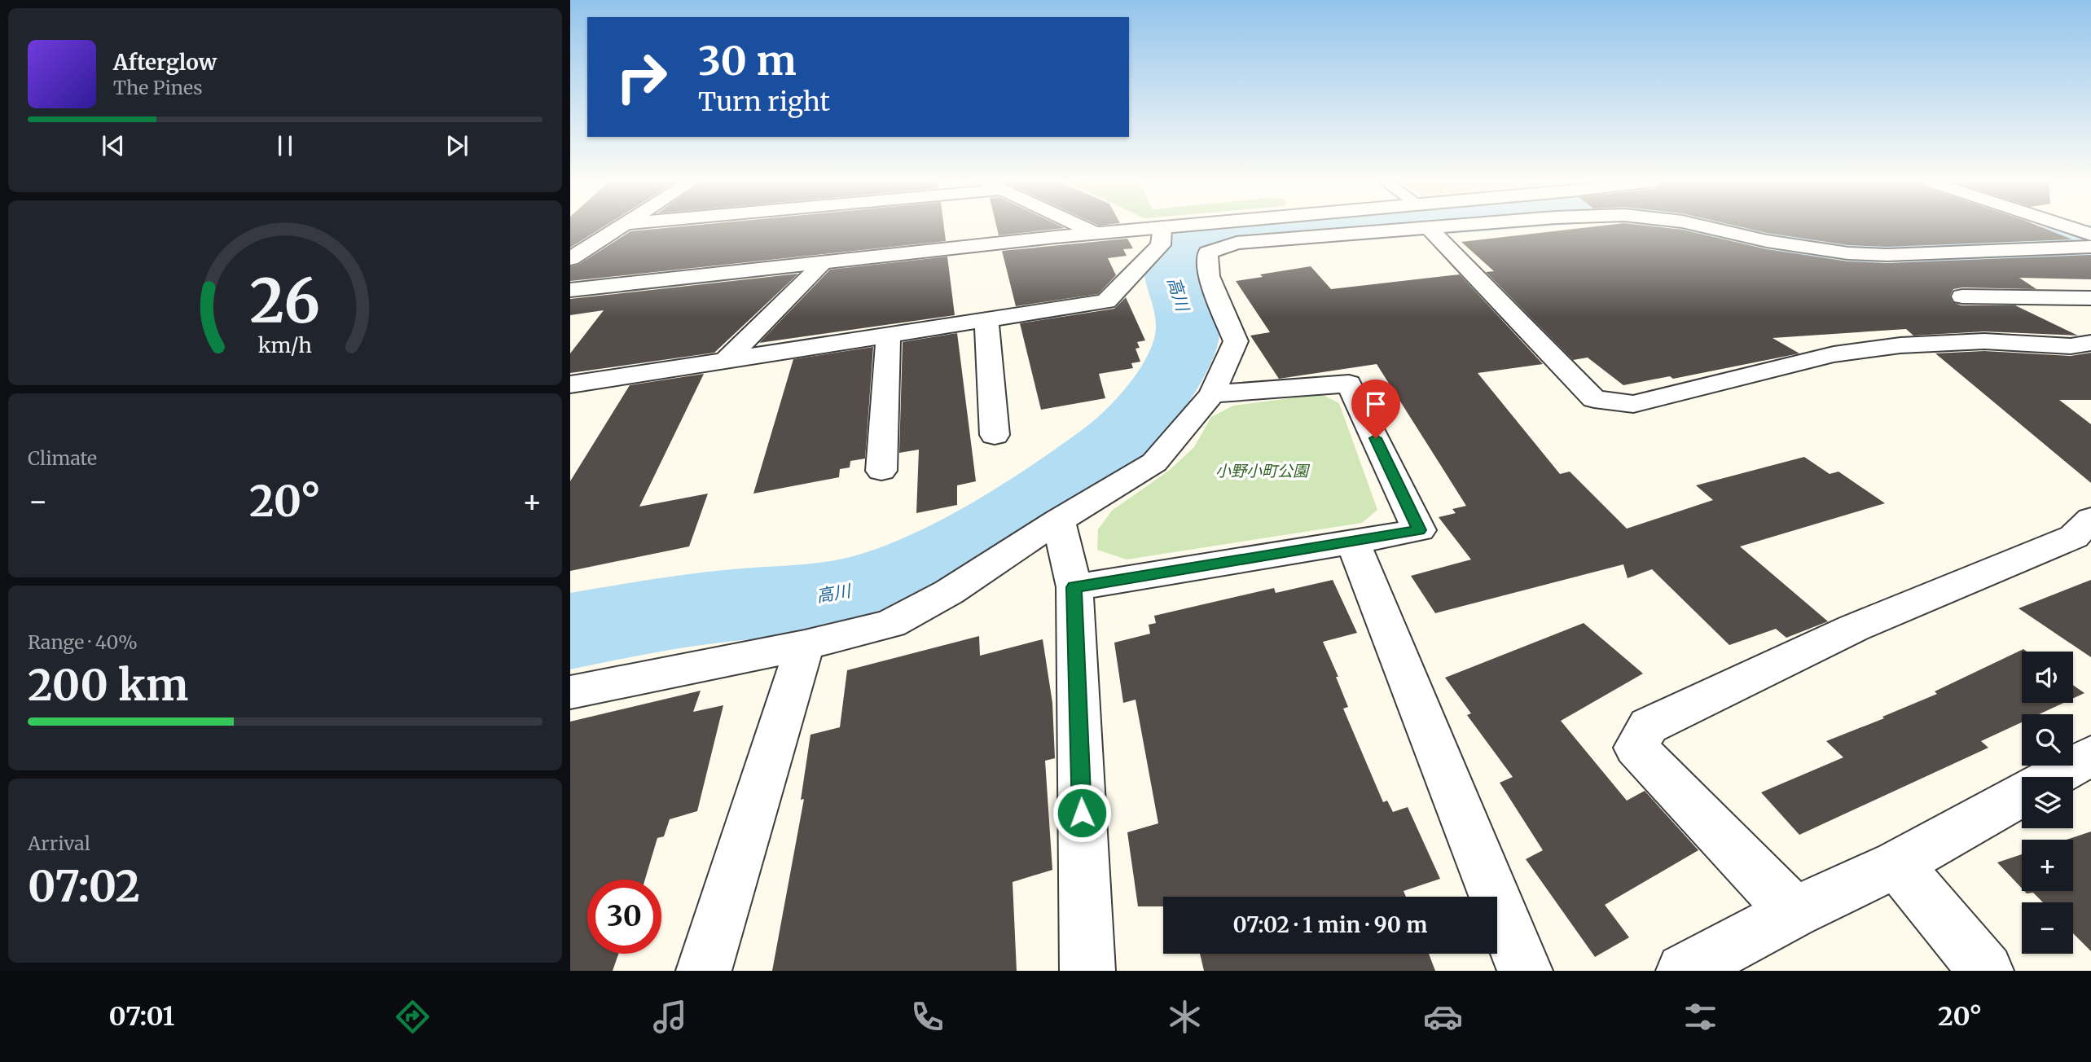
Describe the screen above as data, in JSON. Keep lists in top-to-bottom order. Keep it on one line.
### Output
{"water":["高川"],"parks":["小野小町公園"],"page":{"turn":["30 m","Turn right"],"song":["Afterglow","The Pines"],"tile":["Climate",["Range · 40%","200 km"],["Arrival","07:02"]],"heat":["−","20°","+"],"map_buttons":["+","−"],"limit":"30","trip":"07:02 · 1 min · 90 m","tabs":["07:01","20°"],"gauge":["26","km/h"]}}
